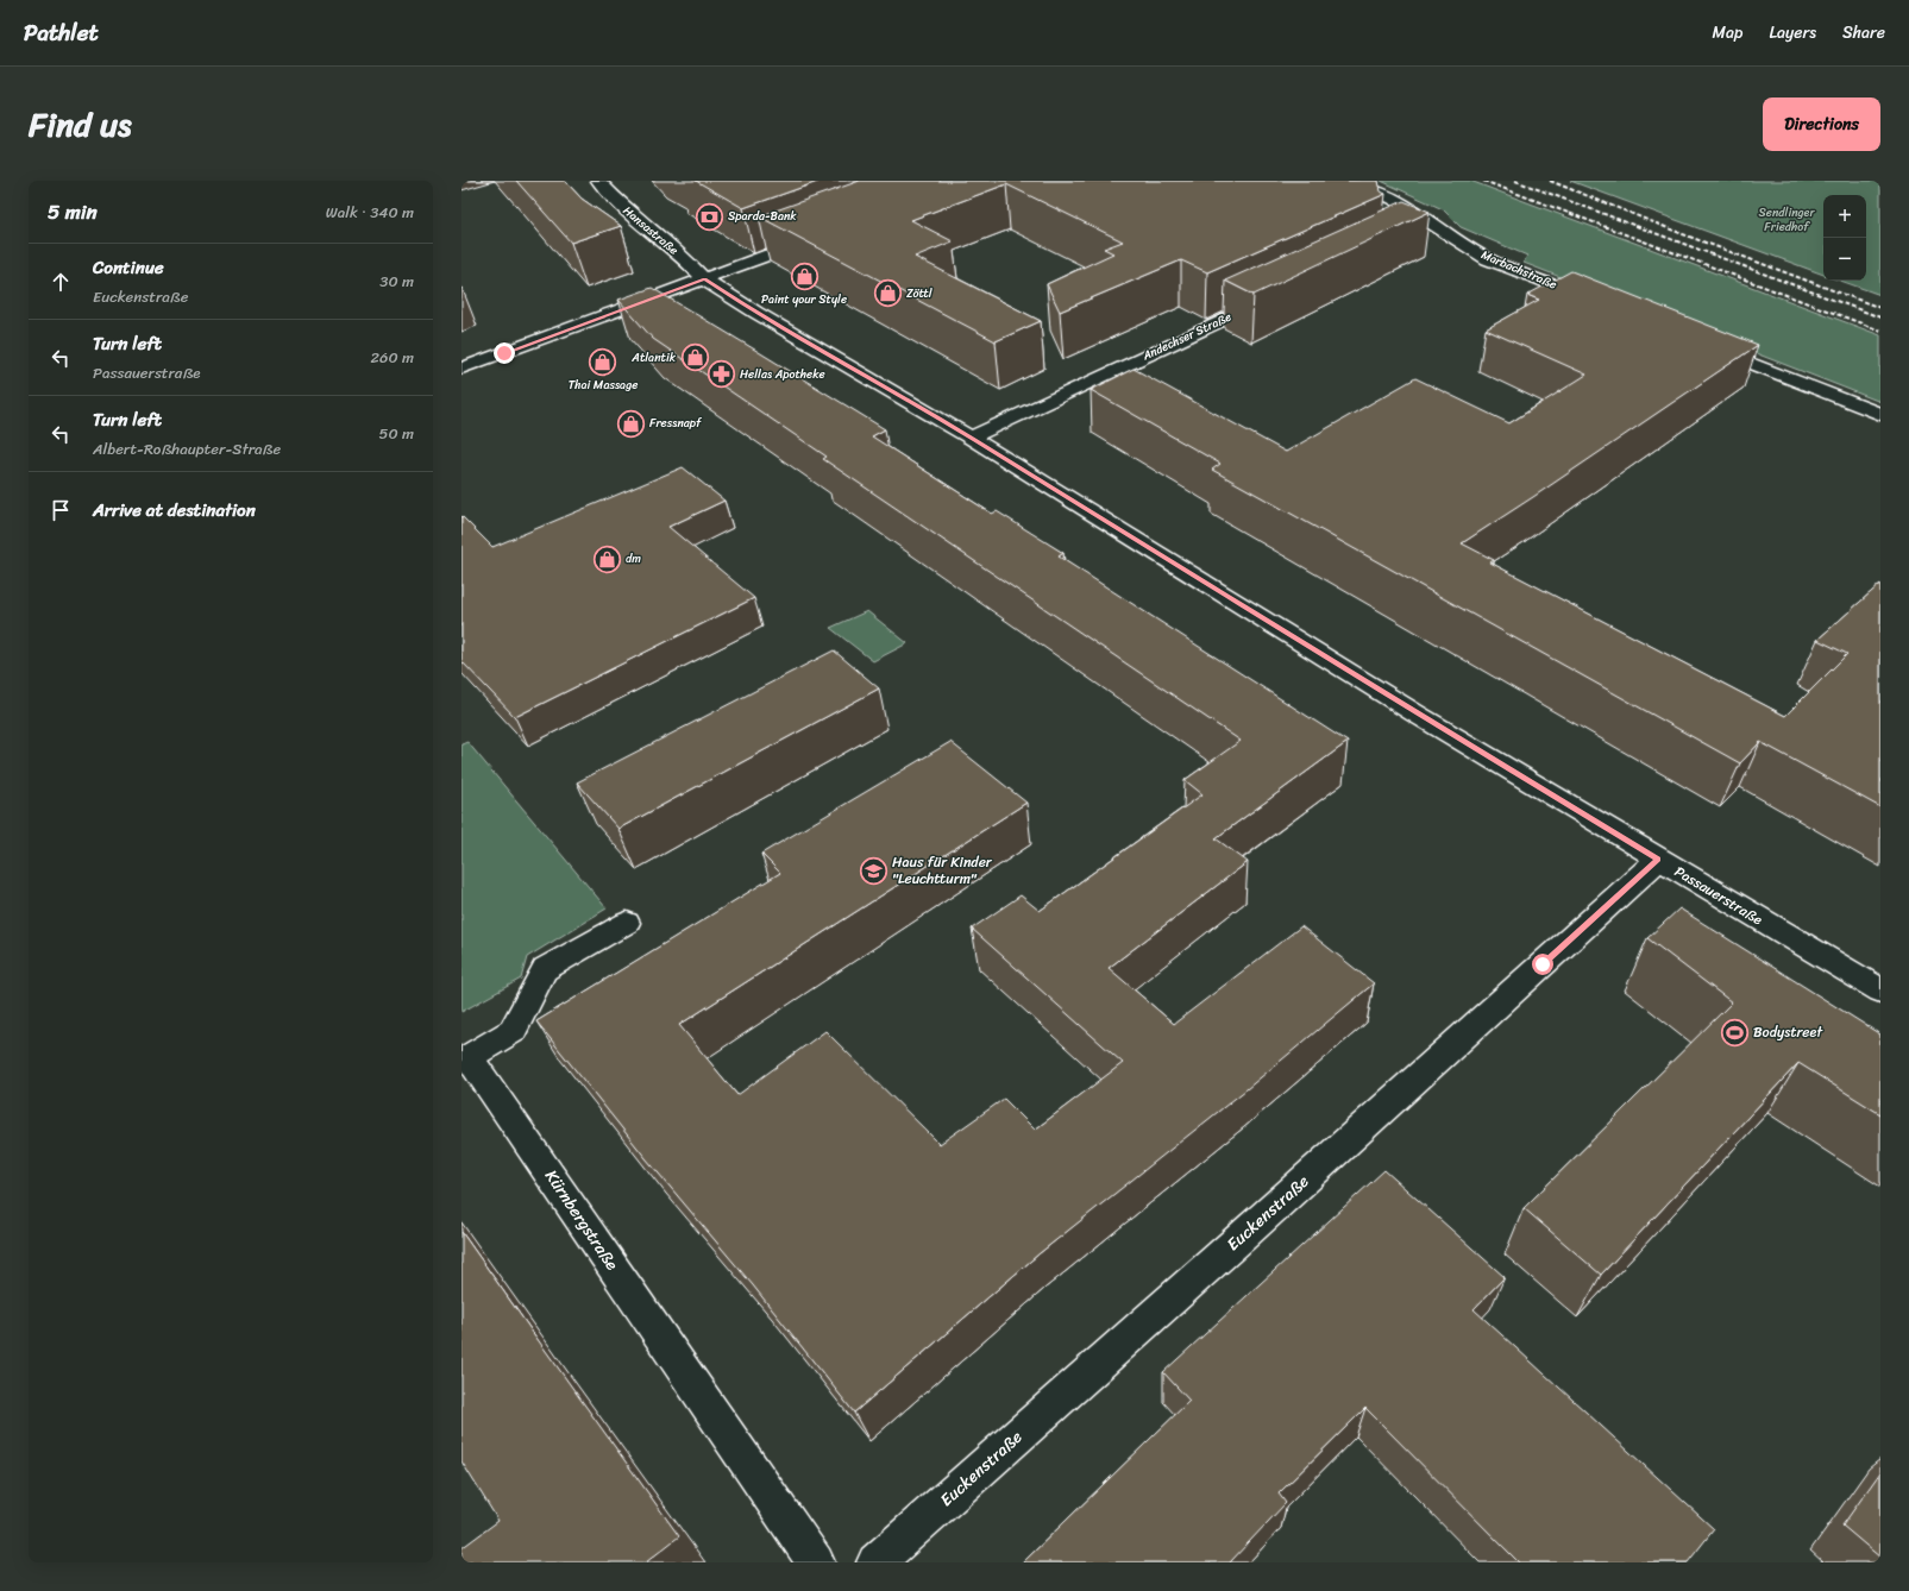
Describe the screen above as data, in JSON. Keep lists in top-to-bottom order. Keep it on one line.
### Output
{"streets":{"street":["Hansastraße","Marbachstraße","Andechser Straße","Passauerstraße","Euckenstraße","Kürnbergstraße"]},"crossings":[["Hansastraße","Passauerstraße"],["Andechser Straße","Passauerstraße"],["Passauerstraße","Euckenstraße"]],"parks":["Sendlinger Friedhof"],"places":{"bank":["Sparda-Bank"],"shop":["Paint your Style","Zöttl","Atlantik","Thai Massage","Fressnapf","dm"],"pharmacy":["Hellas Apotheke"],"school or university":["Haus für Kinder \"Leuchtturm\""],"sports":["Bodystreet"]},"page":{"header":"Pathlet","nav":["Map","Layers","Share"],"title":"Find us","buttons":"Directions","heading":["5 min","Walk · 340 m"],"map_buttons":["+","−"],"list":[["Continue","Euckenstraße","30 m"],["Turn left","Passauerstraße","260 m"],["Turn left","Albert-Roßhaupter-Straße","50 m"],"Arrive at destination"]}}
